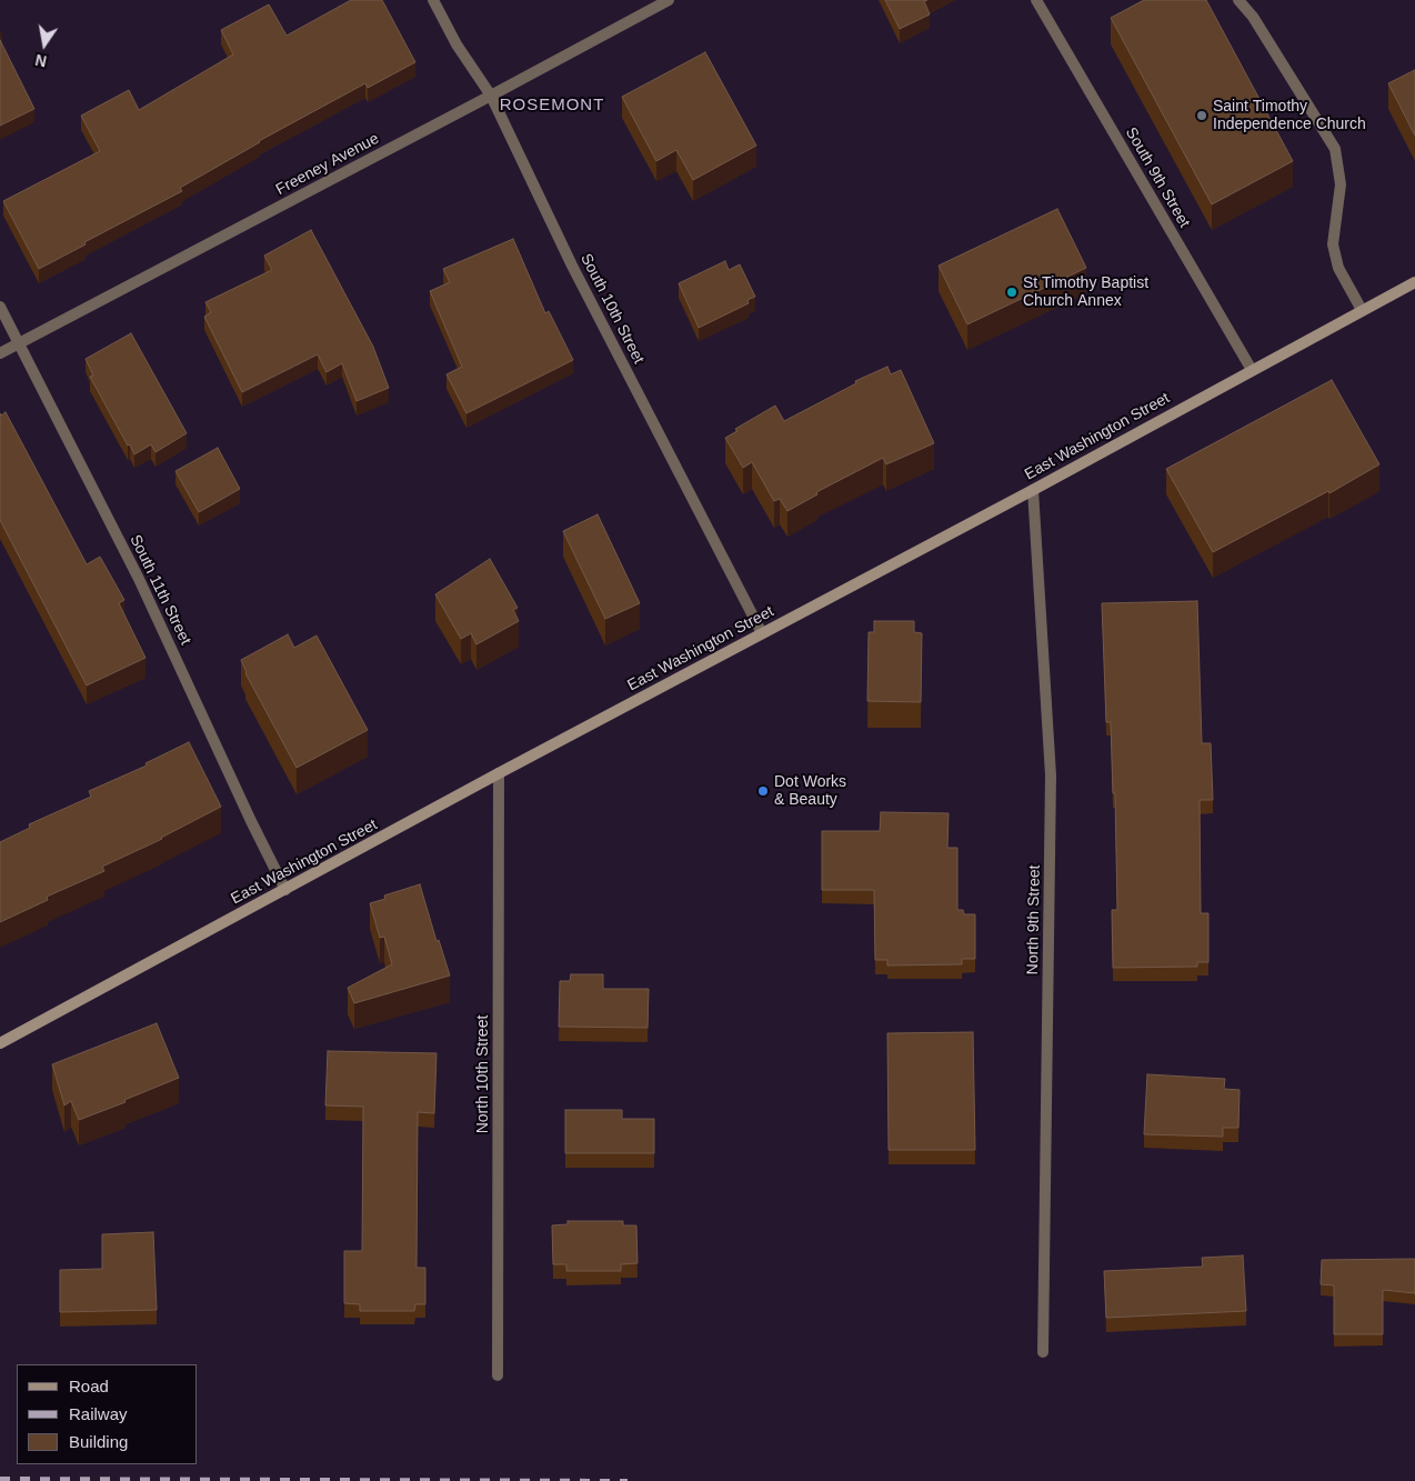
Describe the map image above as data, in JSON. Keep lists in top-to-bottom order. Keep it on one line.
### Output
{"streets":{"main road":["East Washington Street"],"street":["Freeney Avenue","South 9th Street","South 10th Street","South 11th Street","North 9th Street","North 10th Street"]},"crossings":[["Freeney Avenue","South 10th Street"],["Freeney Avenue","South 11th Street"],["South 9th Street","East Washington Street"],["South 10th Street","East Washington Street"],["East Washington Street","South 11th Street"],["East Washington Street","North 9th Street"],["East Washington Street","North 10th Street"]],"districts":["ROSEMONT"],"places":["Saint Timothy Independence Church","St Timothy Baptist Church Annex","Dot Works & Beauty"],"legend":["Road","Railway","Building"],"north":"bottom"}
